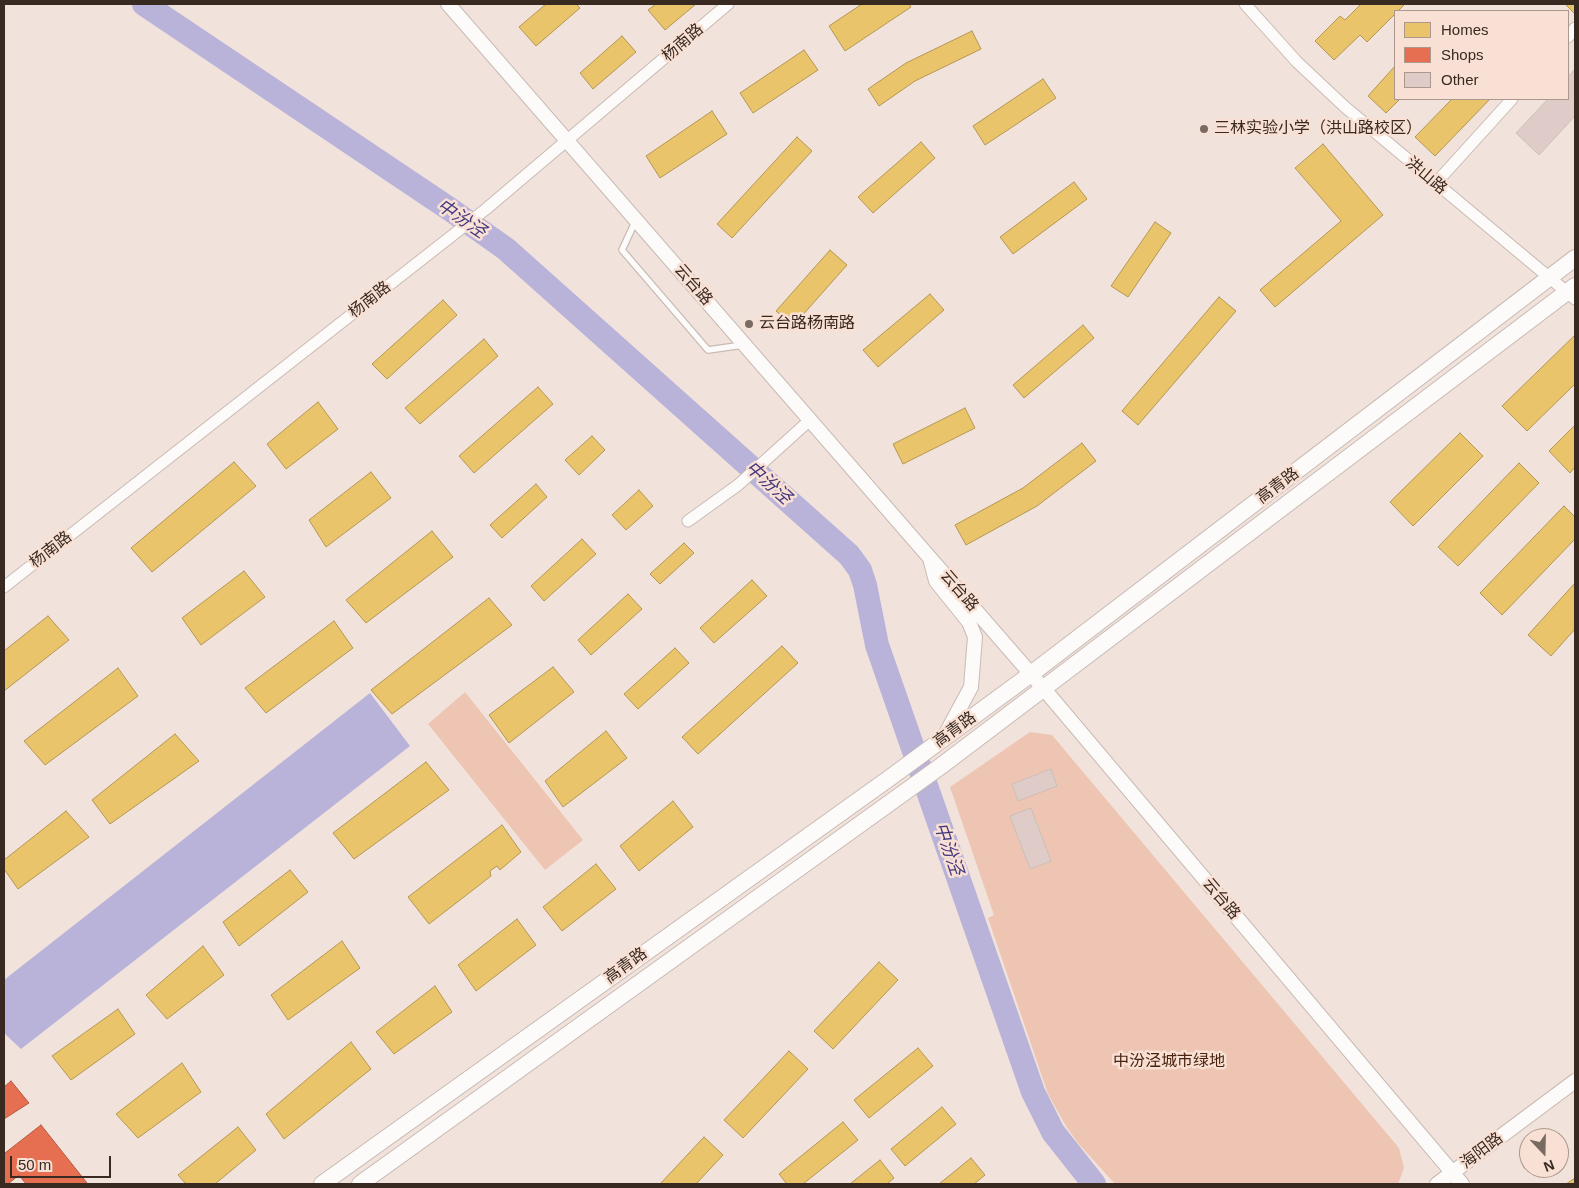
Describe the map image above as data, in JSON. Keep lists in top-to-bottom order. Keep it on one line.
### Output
{"streets":{"main road":["高青路"],"street":["杨南路","洪山路","云台路","海阳路"]},"crossings":[["杨南路","云台路"],["洪山路","高青路"],["云台路","高青路"],["云台路","海阳路"]],"water":["中汾泾"],"parks":["中汾泾城市绿地"],"places":["三林实验小学（洪山路校区）","云台路杨南路"],"legend":["Homes","Shops","Other"],"scale_bar":"50 m","north":"bottom"}
